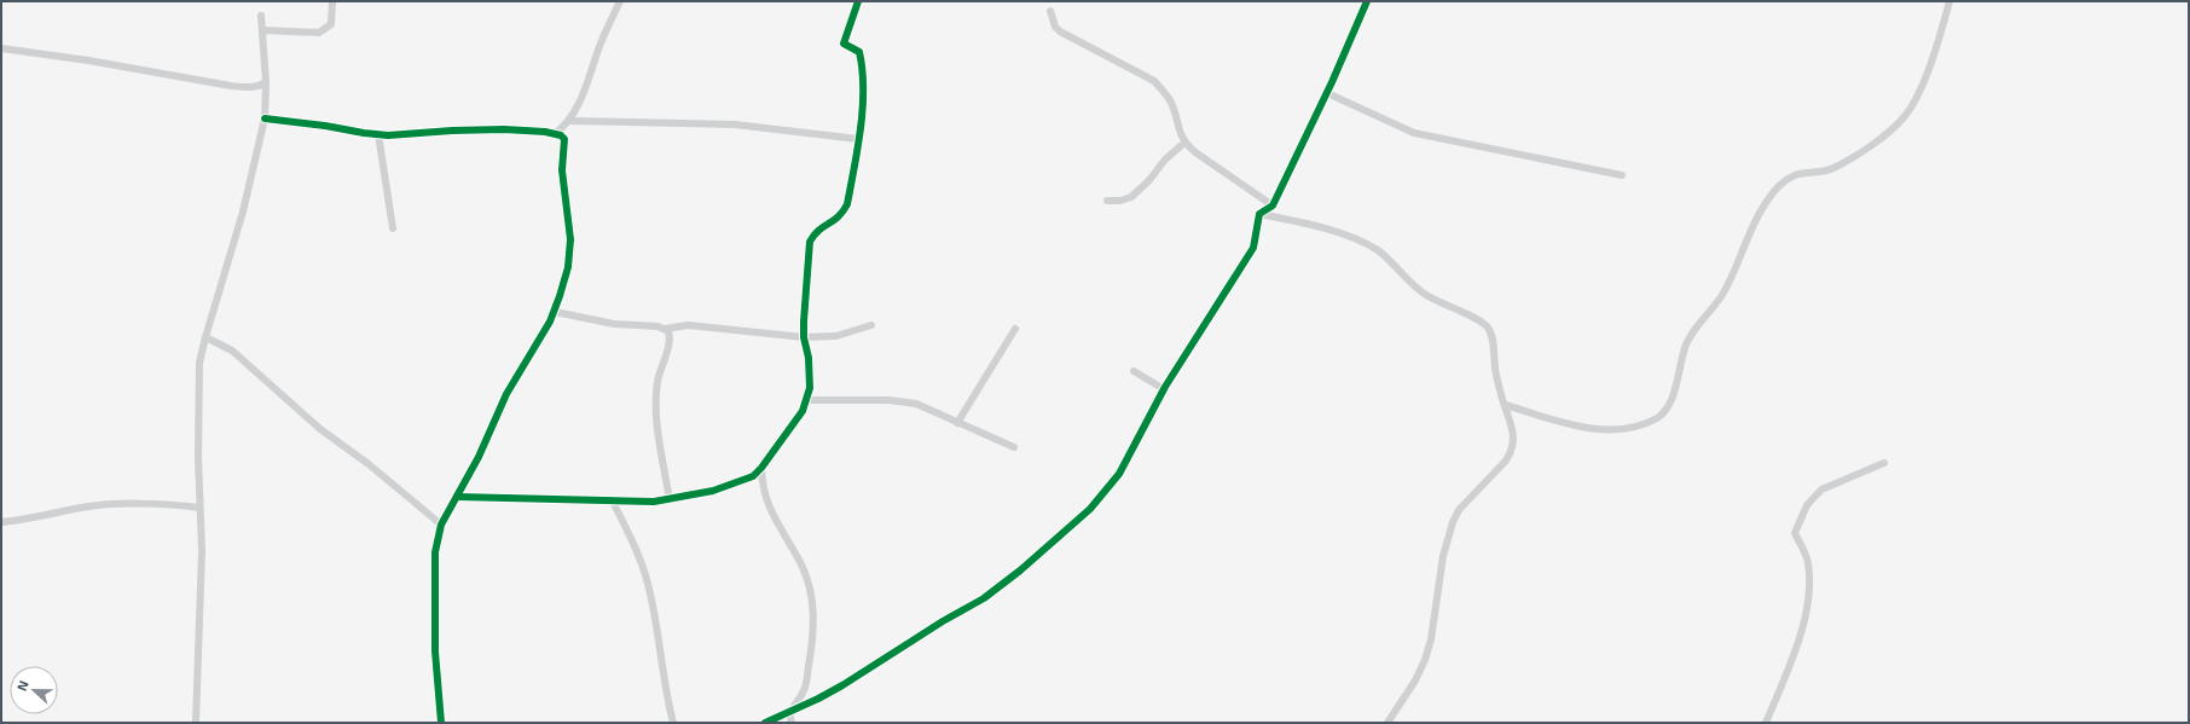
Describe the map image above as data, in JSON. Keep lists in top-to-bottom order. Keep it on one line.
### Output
{"north":"left"}
